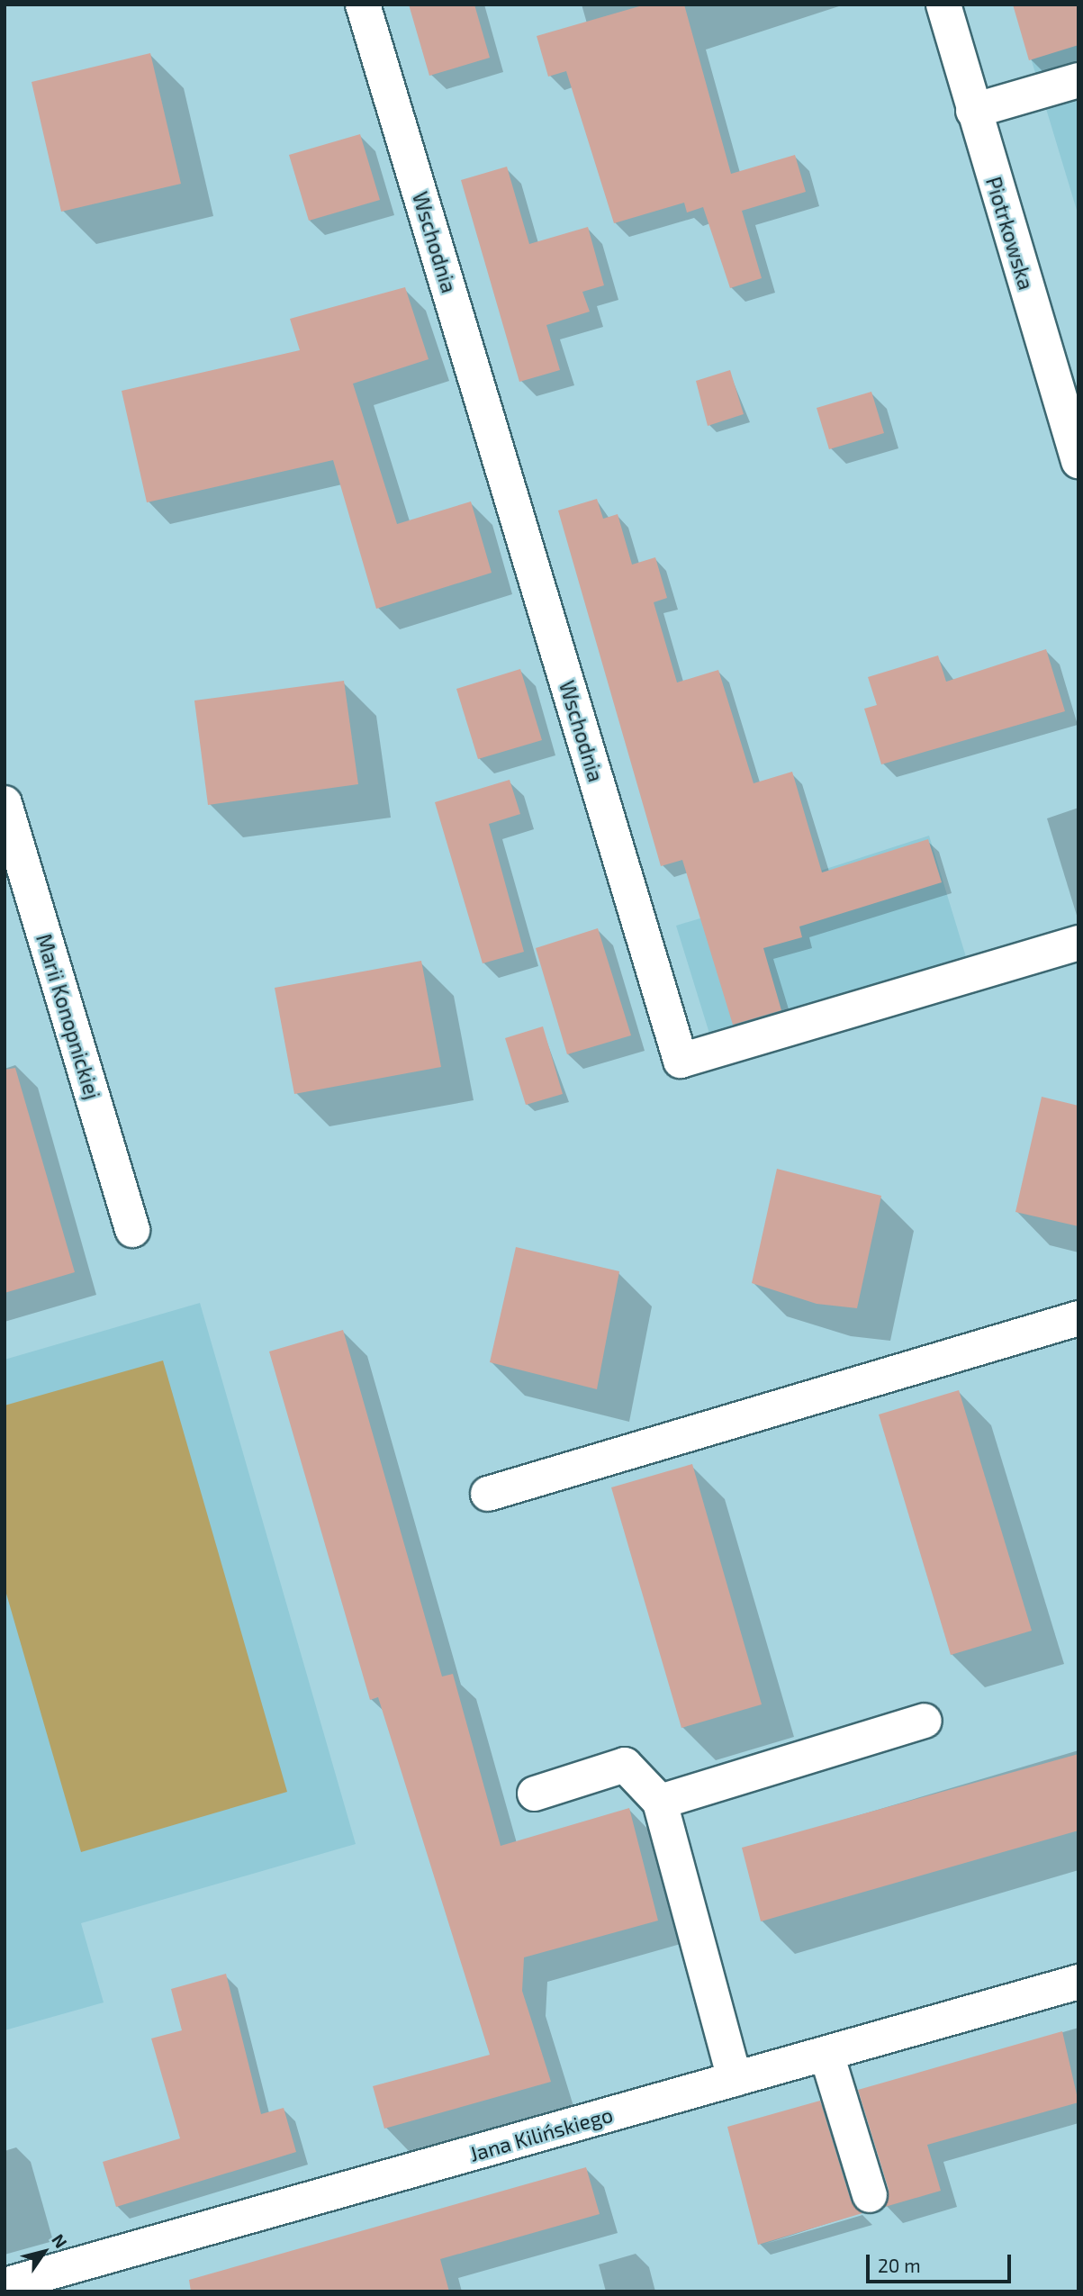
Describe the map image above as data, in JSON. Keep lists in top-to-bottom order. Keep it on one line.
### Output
{"streets":{"street":["Piotrkowska","Wschodnia","Marii Konopnickiej","Jana Kilińskiego"]},"scale_bar":"20 m","north":"top right"}
